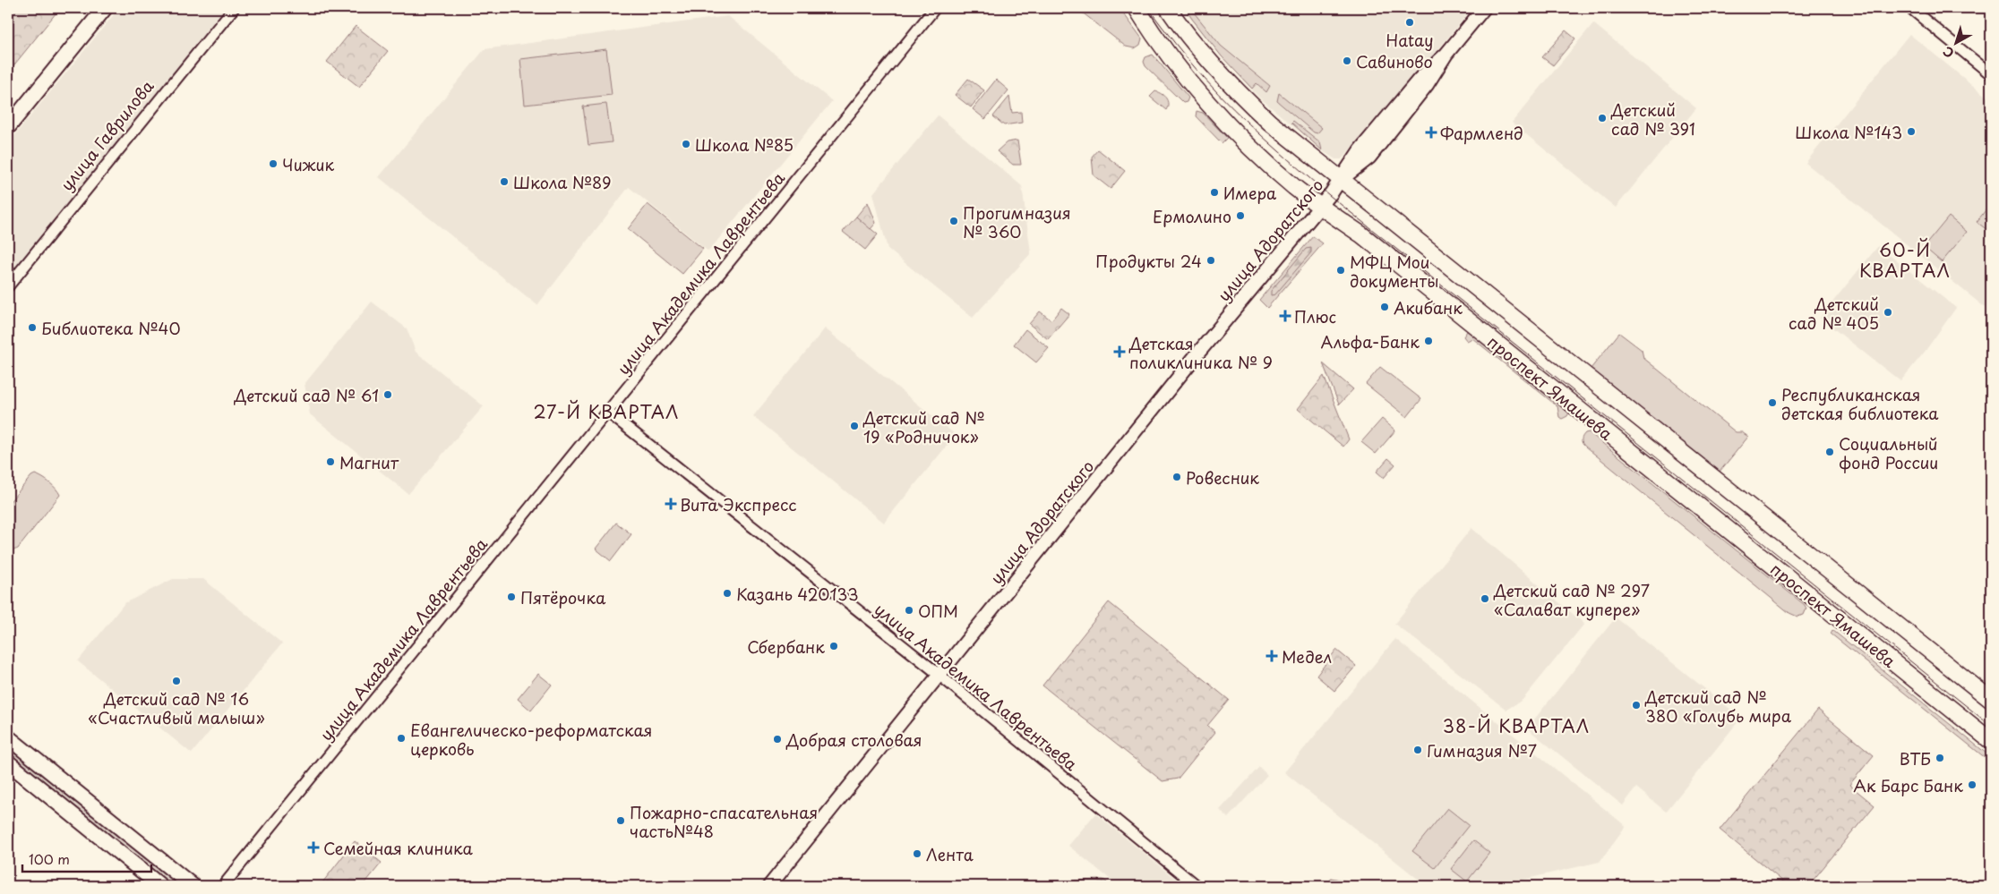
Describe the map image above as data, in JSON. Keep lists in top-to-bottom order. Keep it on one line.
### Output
{"streets":{"main road":["проспект Ямашева"],"street":["улица Гаврилова","улица Адоратского","улица Академика Лаврентьева"]},"crossings":[["улица Адоратского","улица Академика Лаврентьева"],["улица Адоратского","проспект Ямашева"]],"districts":["60-Й КВАРТАЛ","27-Й КВАРТАЛ","38-Й КВАРТАЛ"],"places":{"other":["Hatay","Савиново","Детский сад № 391","Школа №143","Школа №85","Чижик","Школа №89","Имера","Ермолино","Прогимназия № 360","Продукты 24","МФЦ Мои документы","Акибанк","Детский сад № 405","Библиотека №40","Альфа-Банк","Детский сад № 61","Республиканская детская библиотека","Детский сад № 19 «Родничок»","Социальный фонд России","Магнит","Ровесник","Казань 420133","Пятёрочка","Детский сад № 297 «Салават купере»","ОПМ","Сбербанк","Детский сад № 16 «Счастливый малыш»","Детский сад № 380 «Голубь мира","Евангелическо-реформатская церковь","Добрая столовая","Гимназия №7","ВТБ","Ак Барс Банк","Пожарно-спасательная часть№48","Лента"],"health":["Фармленд","Плюс","Детская поликлиника № 9","Вита Экспресс","Медел","Семейная клиника"]},"scale_bar":"100 m","north":"bottom left"}
